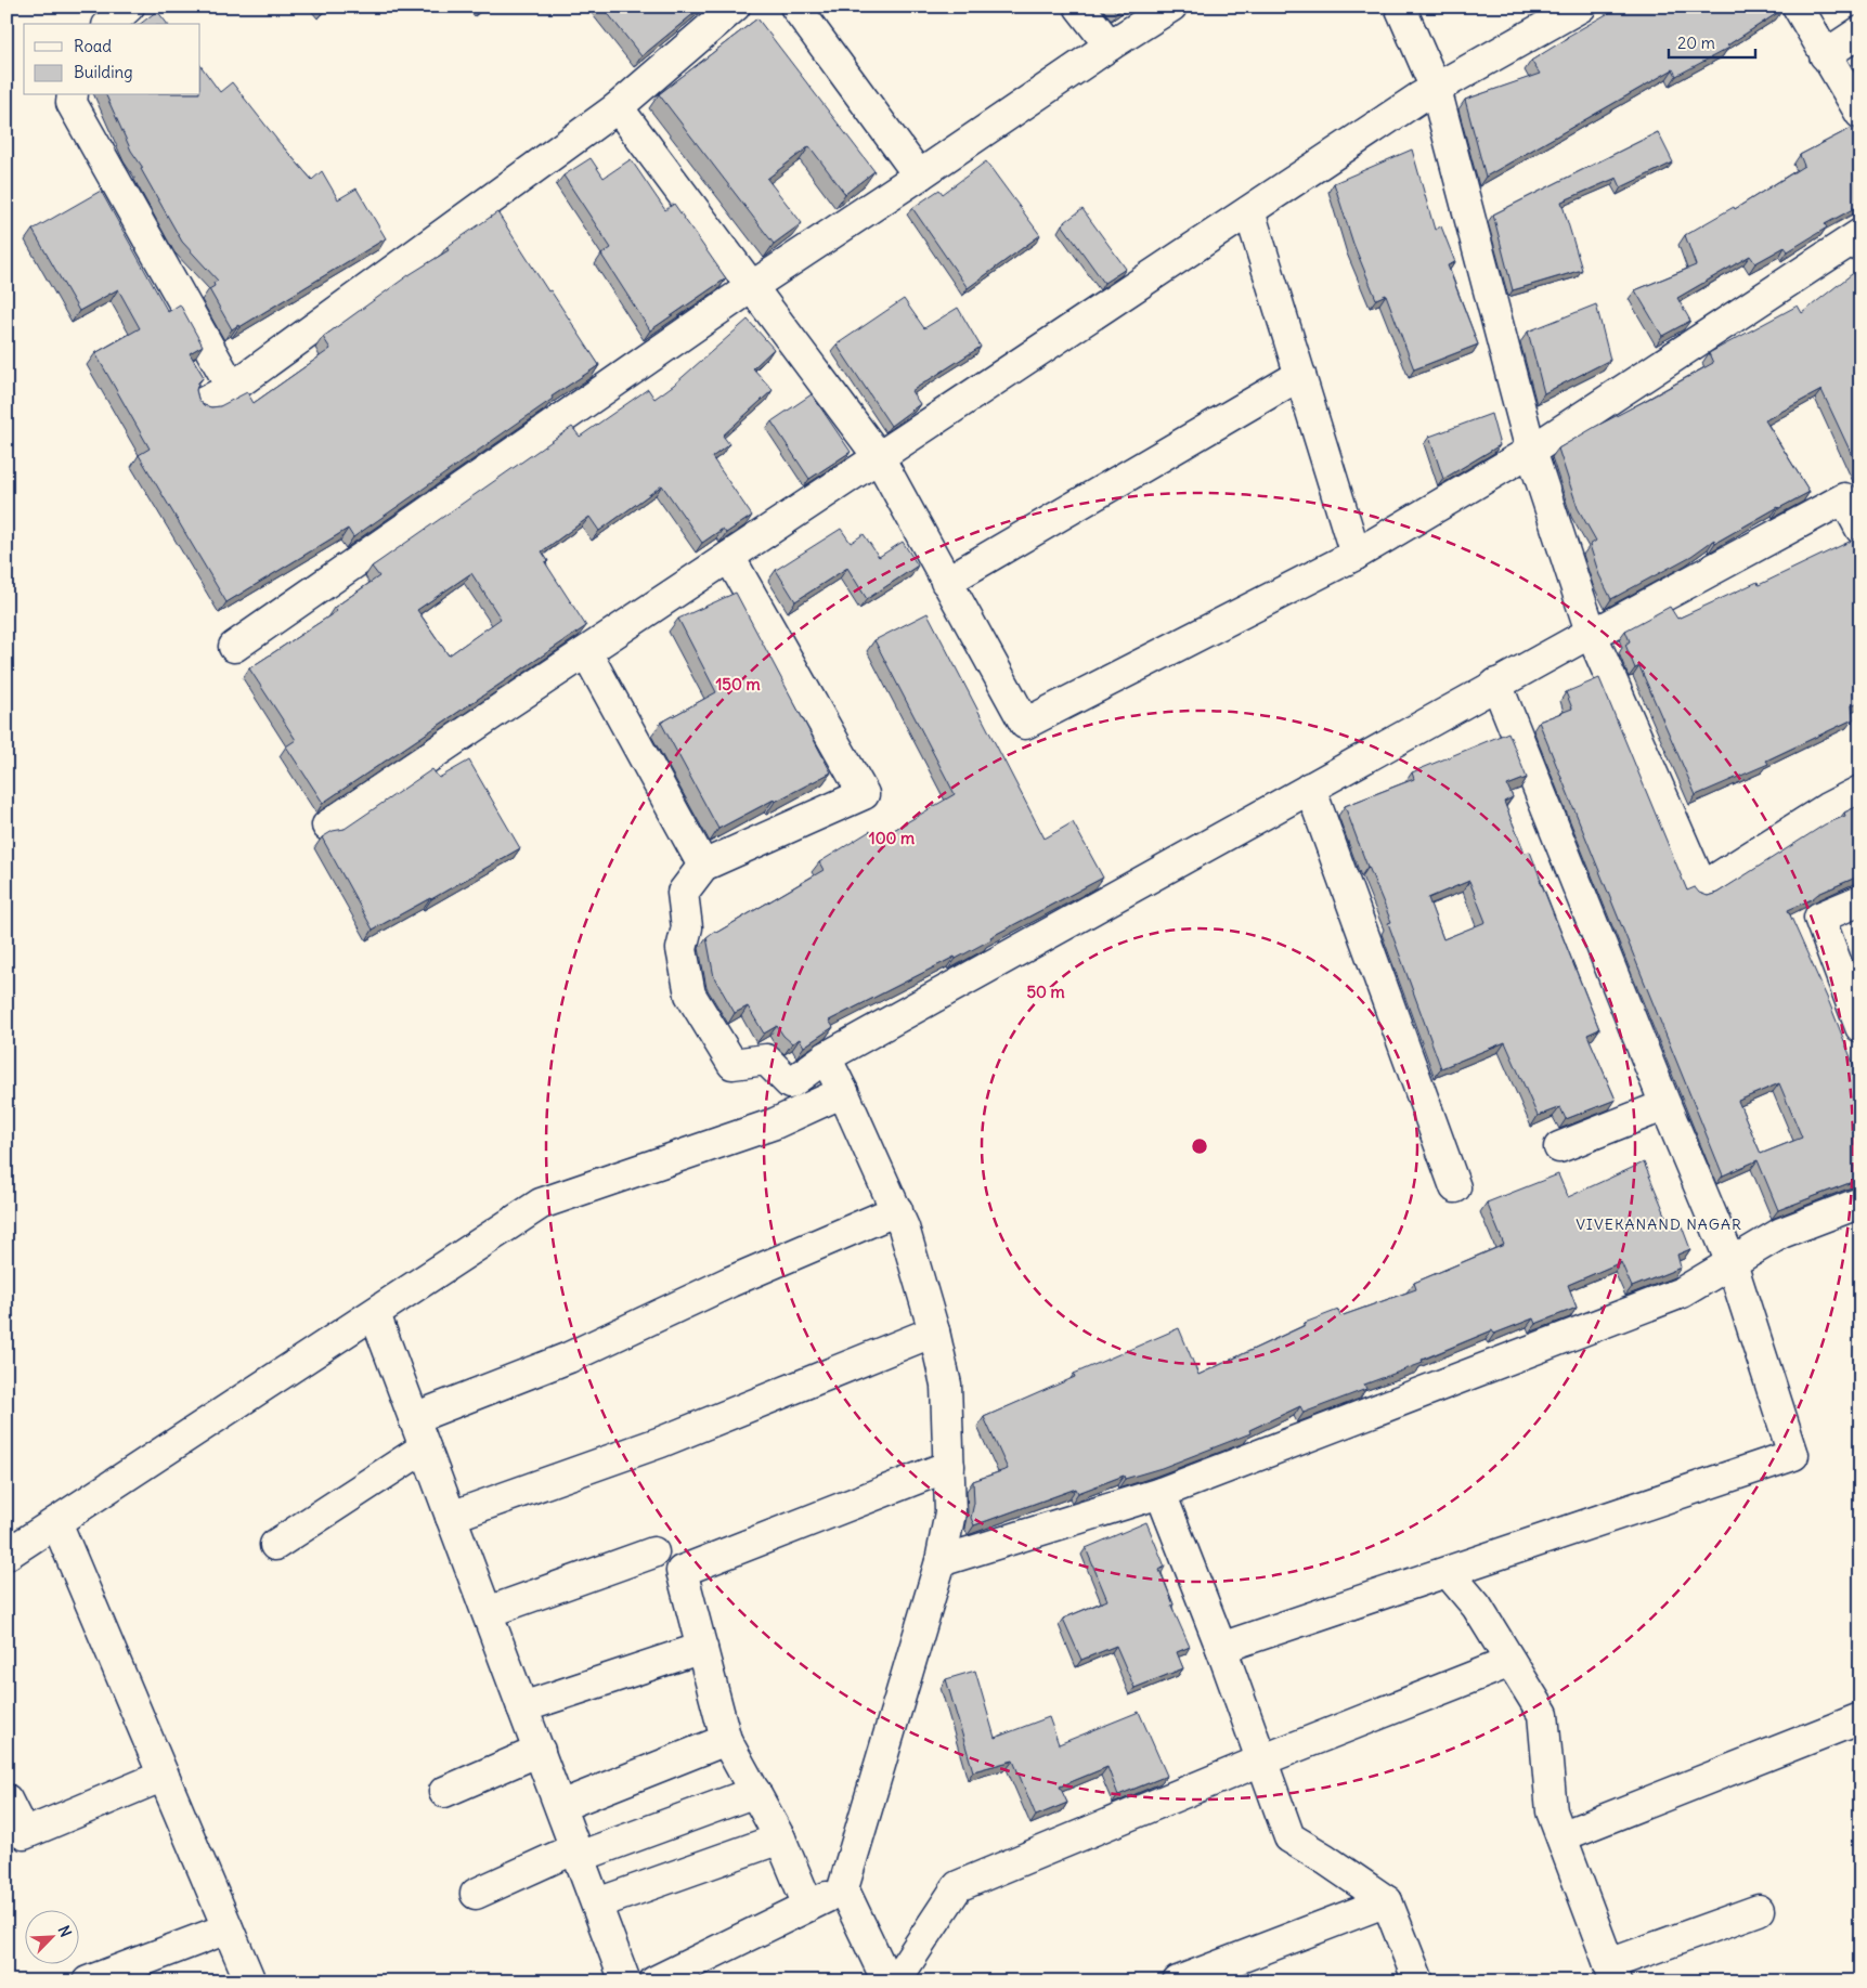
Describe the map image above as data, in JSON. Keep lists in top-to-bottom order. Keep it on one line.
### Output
{"districts":["VIVEKANAND NAGAR"],"legend":["Road","Building"],"scale_bar":"20 m","north":"top right","rings":["150 m","100 m","50 m"]}
